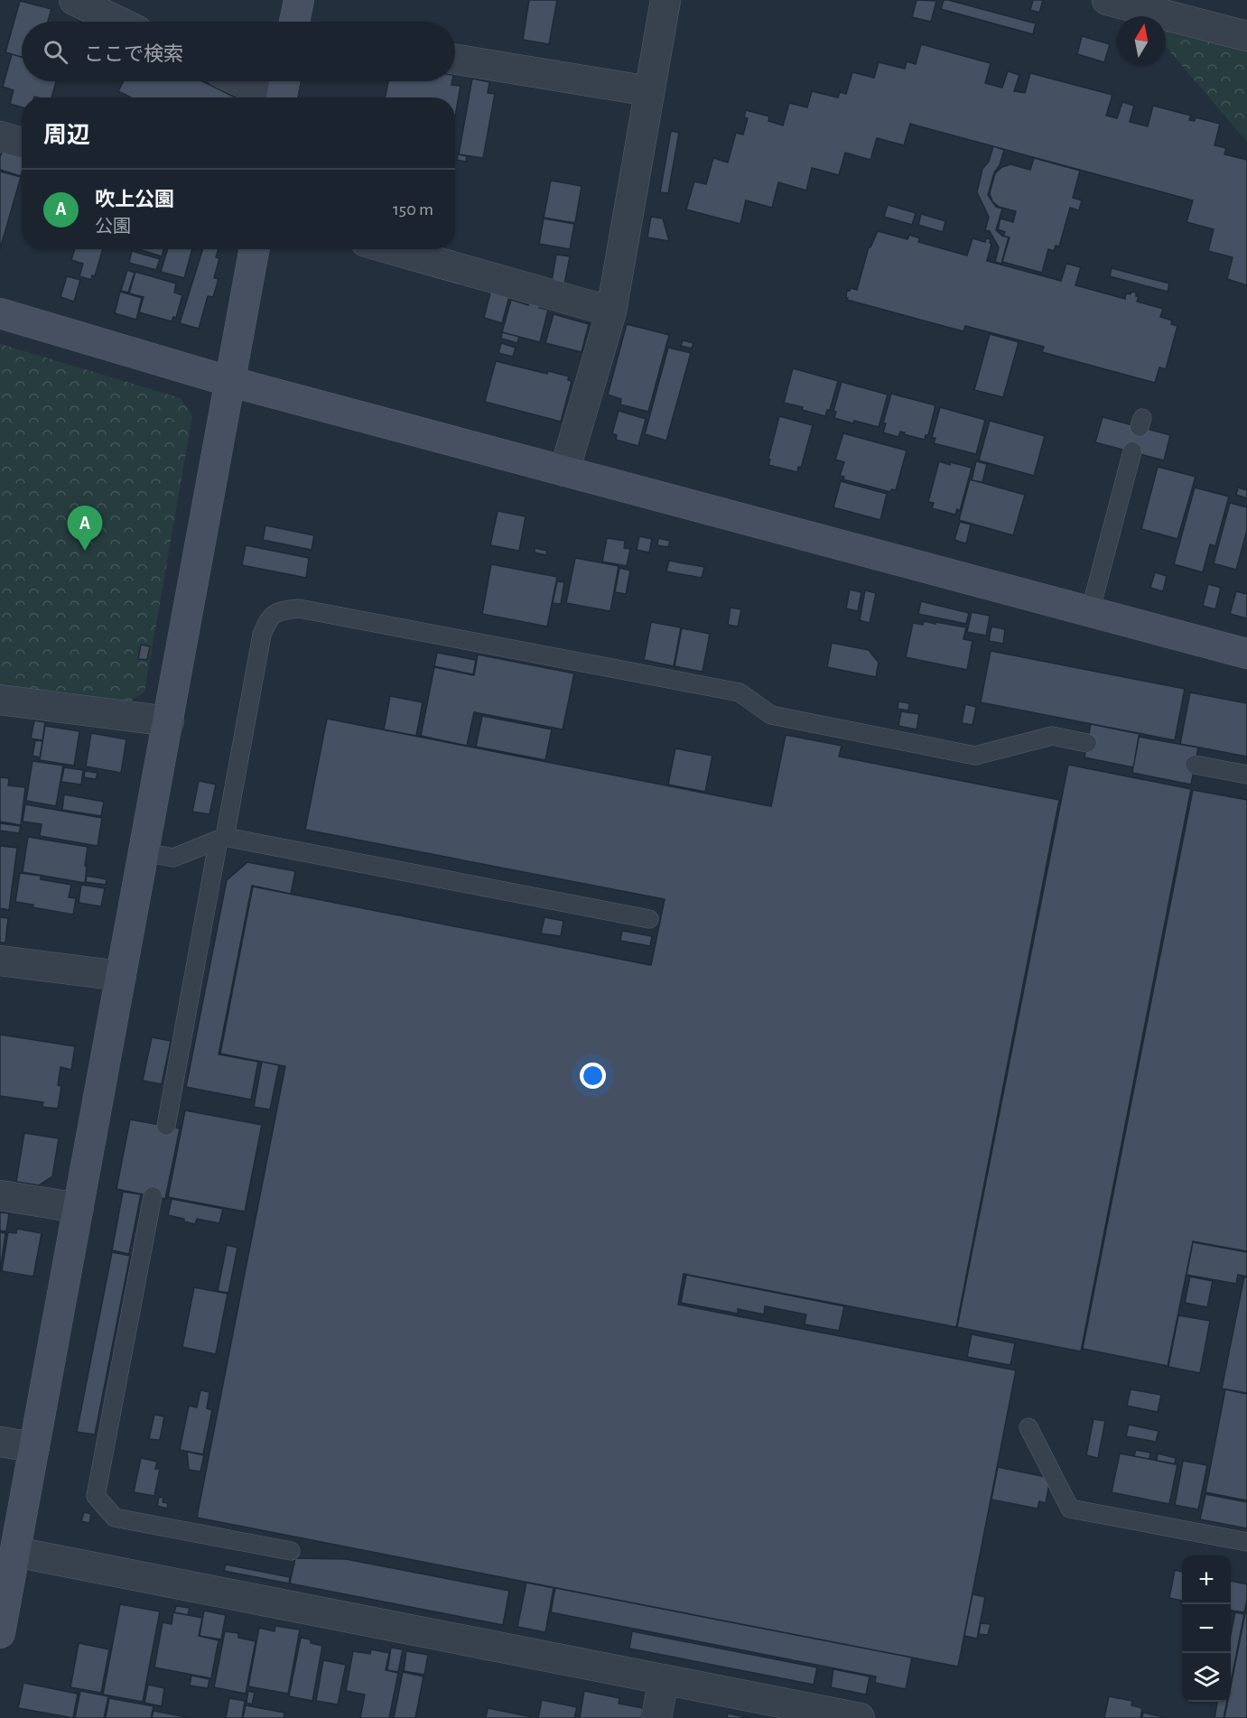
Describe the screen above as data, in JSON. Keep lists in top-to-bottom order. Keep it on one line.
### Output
{"north":"top","page":{"search":"ここで検索","heading":"周辺","list":[{"mark":"A","name":"吹上公園","note":"公園","value":"150 m"}],"pins":"A","map_buttons":["+","−"]}}
